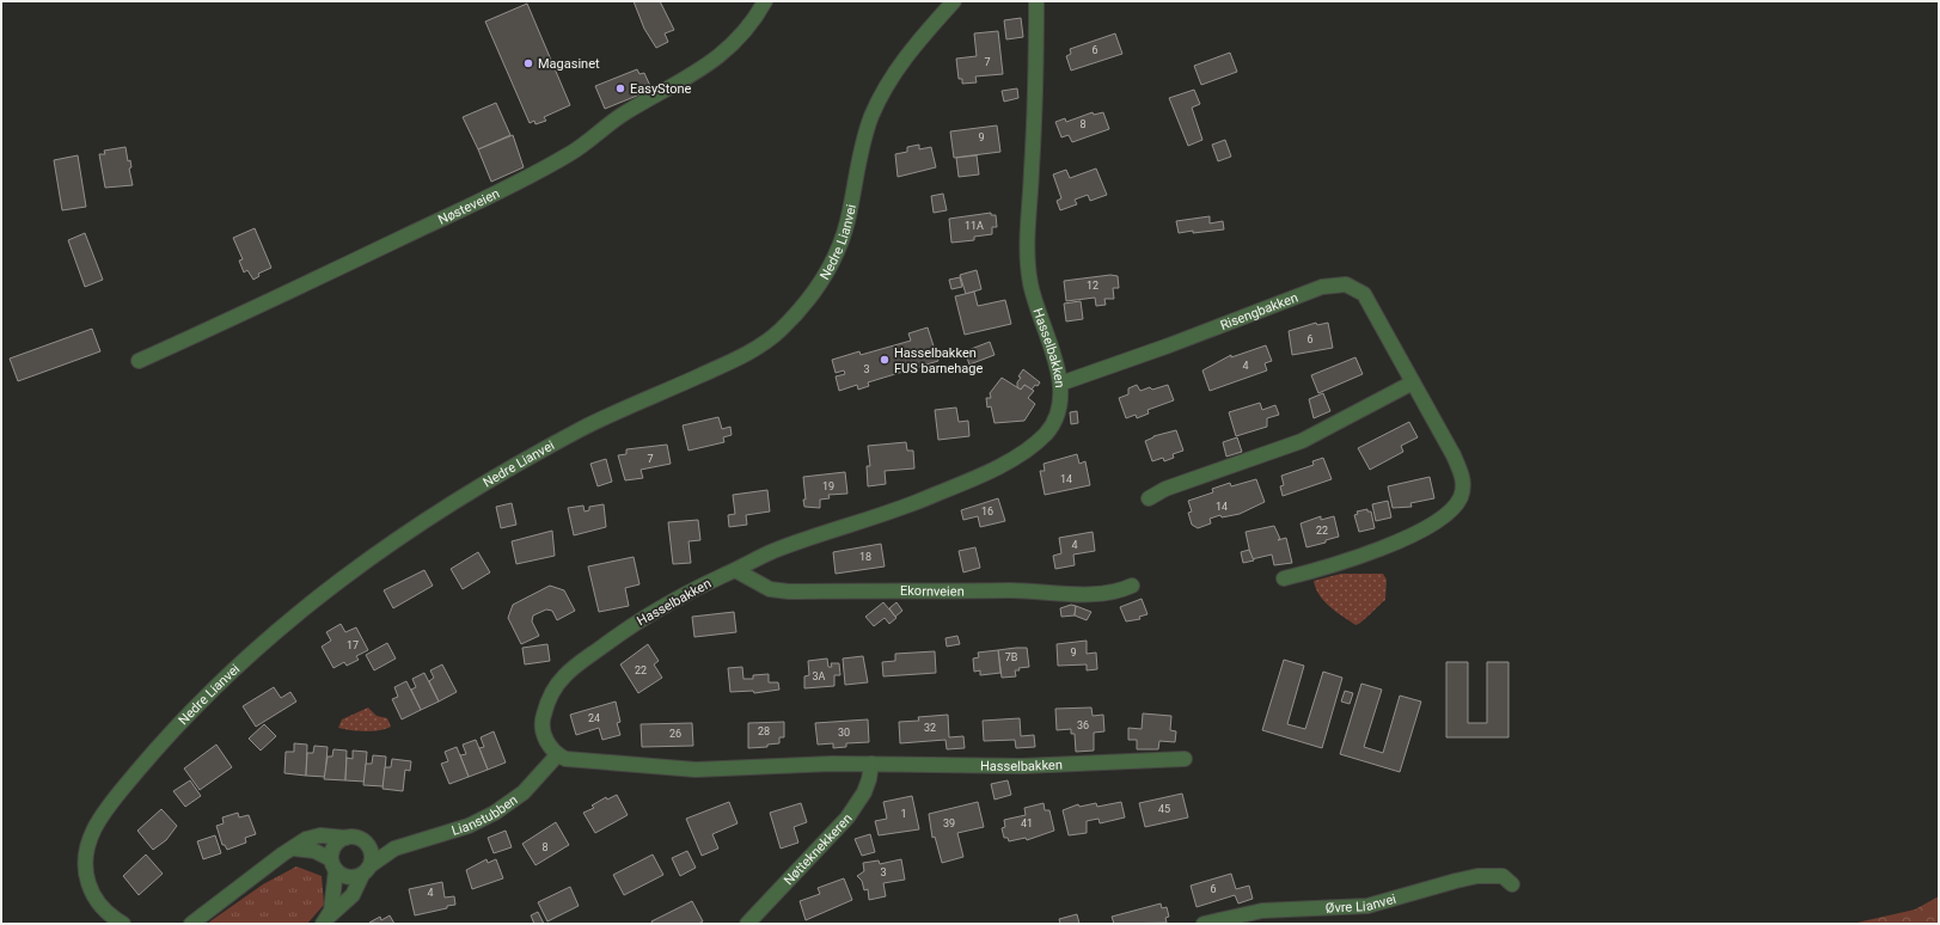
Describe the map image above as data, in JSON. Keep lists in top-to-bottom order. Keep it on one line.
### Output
{"streets":{"street":["Nøsteveien","Nedre Lianvei","Risengbakken","Hasselbakken","Ekornveien","Lianstubben","Nøtteknekkeren","Øvre Lianvei"]},"crossings":[["Risengbakken","Hasselbakken"],["Hasselbakken","Ekornveien"],["Hasselbakken","Lianstubben"],["Hasselbakken","Nøtteknekkeren"]],"places":["Magasinet","EasyStone","Hasselbakken FUS barnehage"],"house_numbers":["6","7","8","9","11A","12","6","4","3","7","14","19","14","16","22","4","18","17","9","7B","22","3A","24","36","32","28","30","26","45","1","39","41","8","3","6","4"]}
